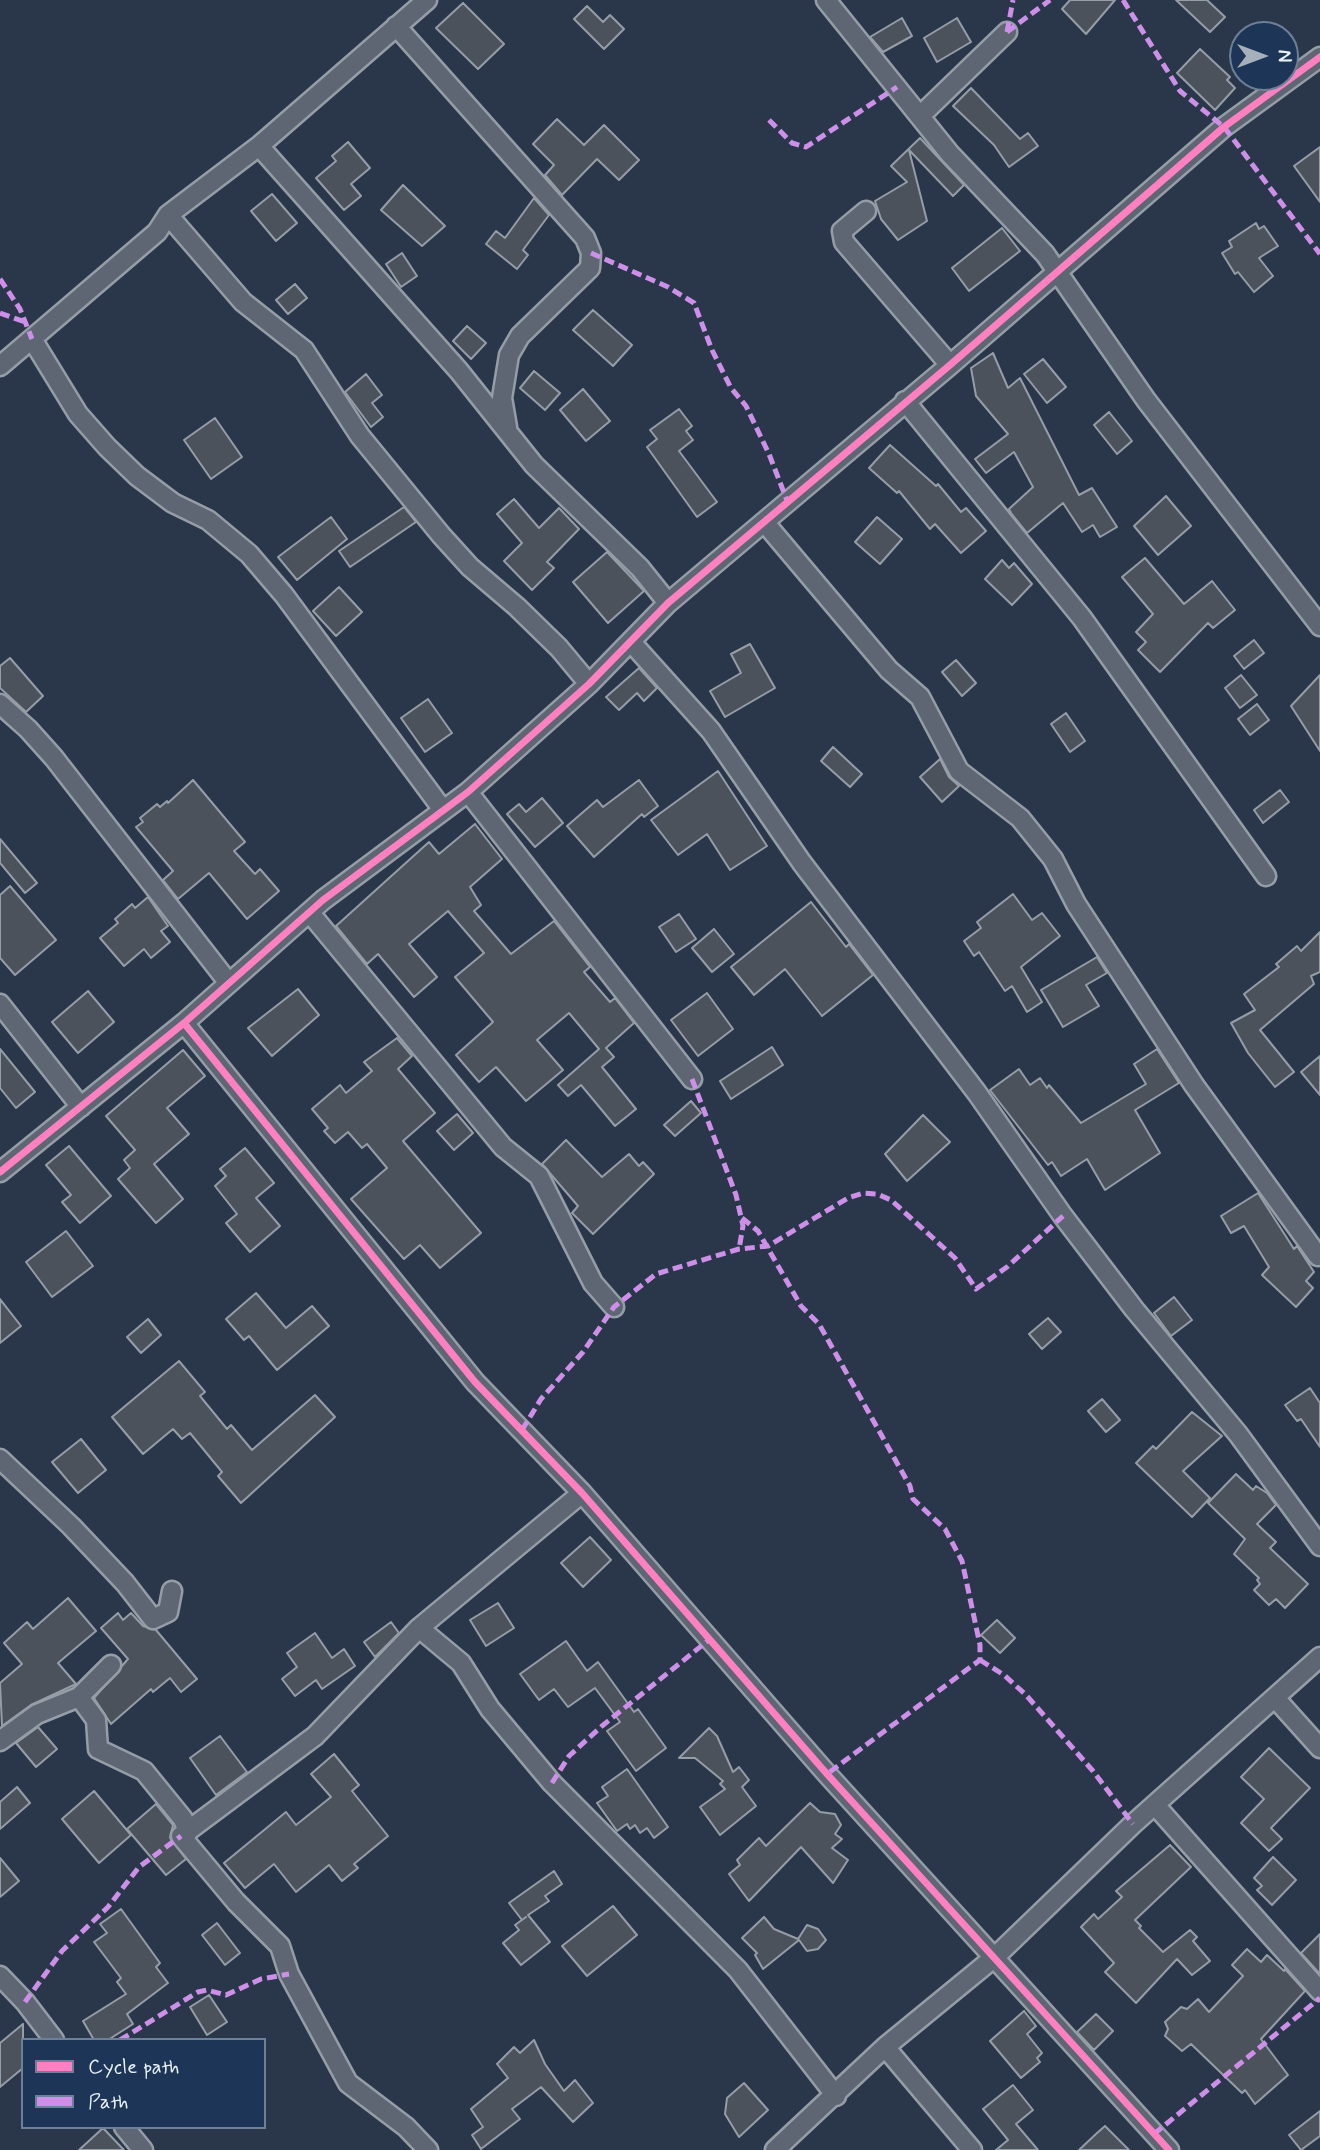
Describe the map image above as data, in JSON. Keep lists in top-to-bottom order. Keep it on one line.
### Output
{"legend":["Cycle path","Path"],"north":"right"}
